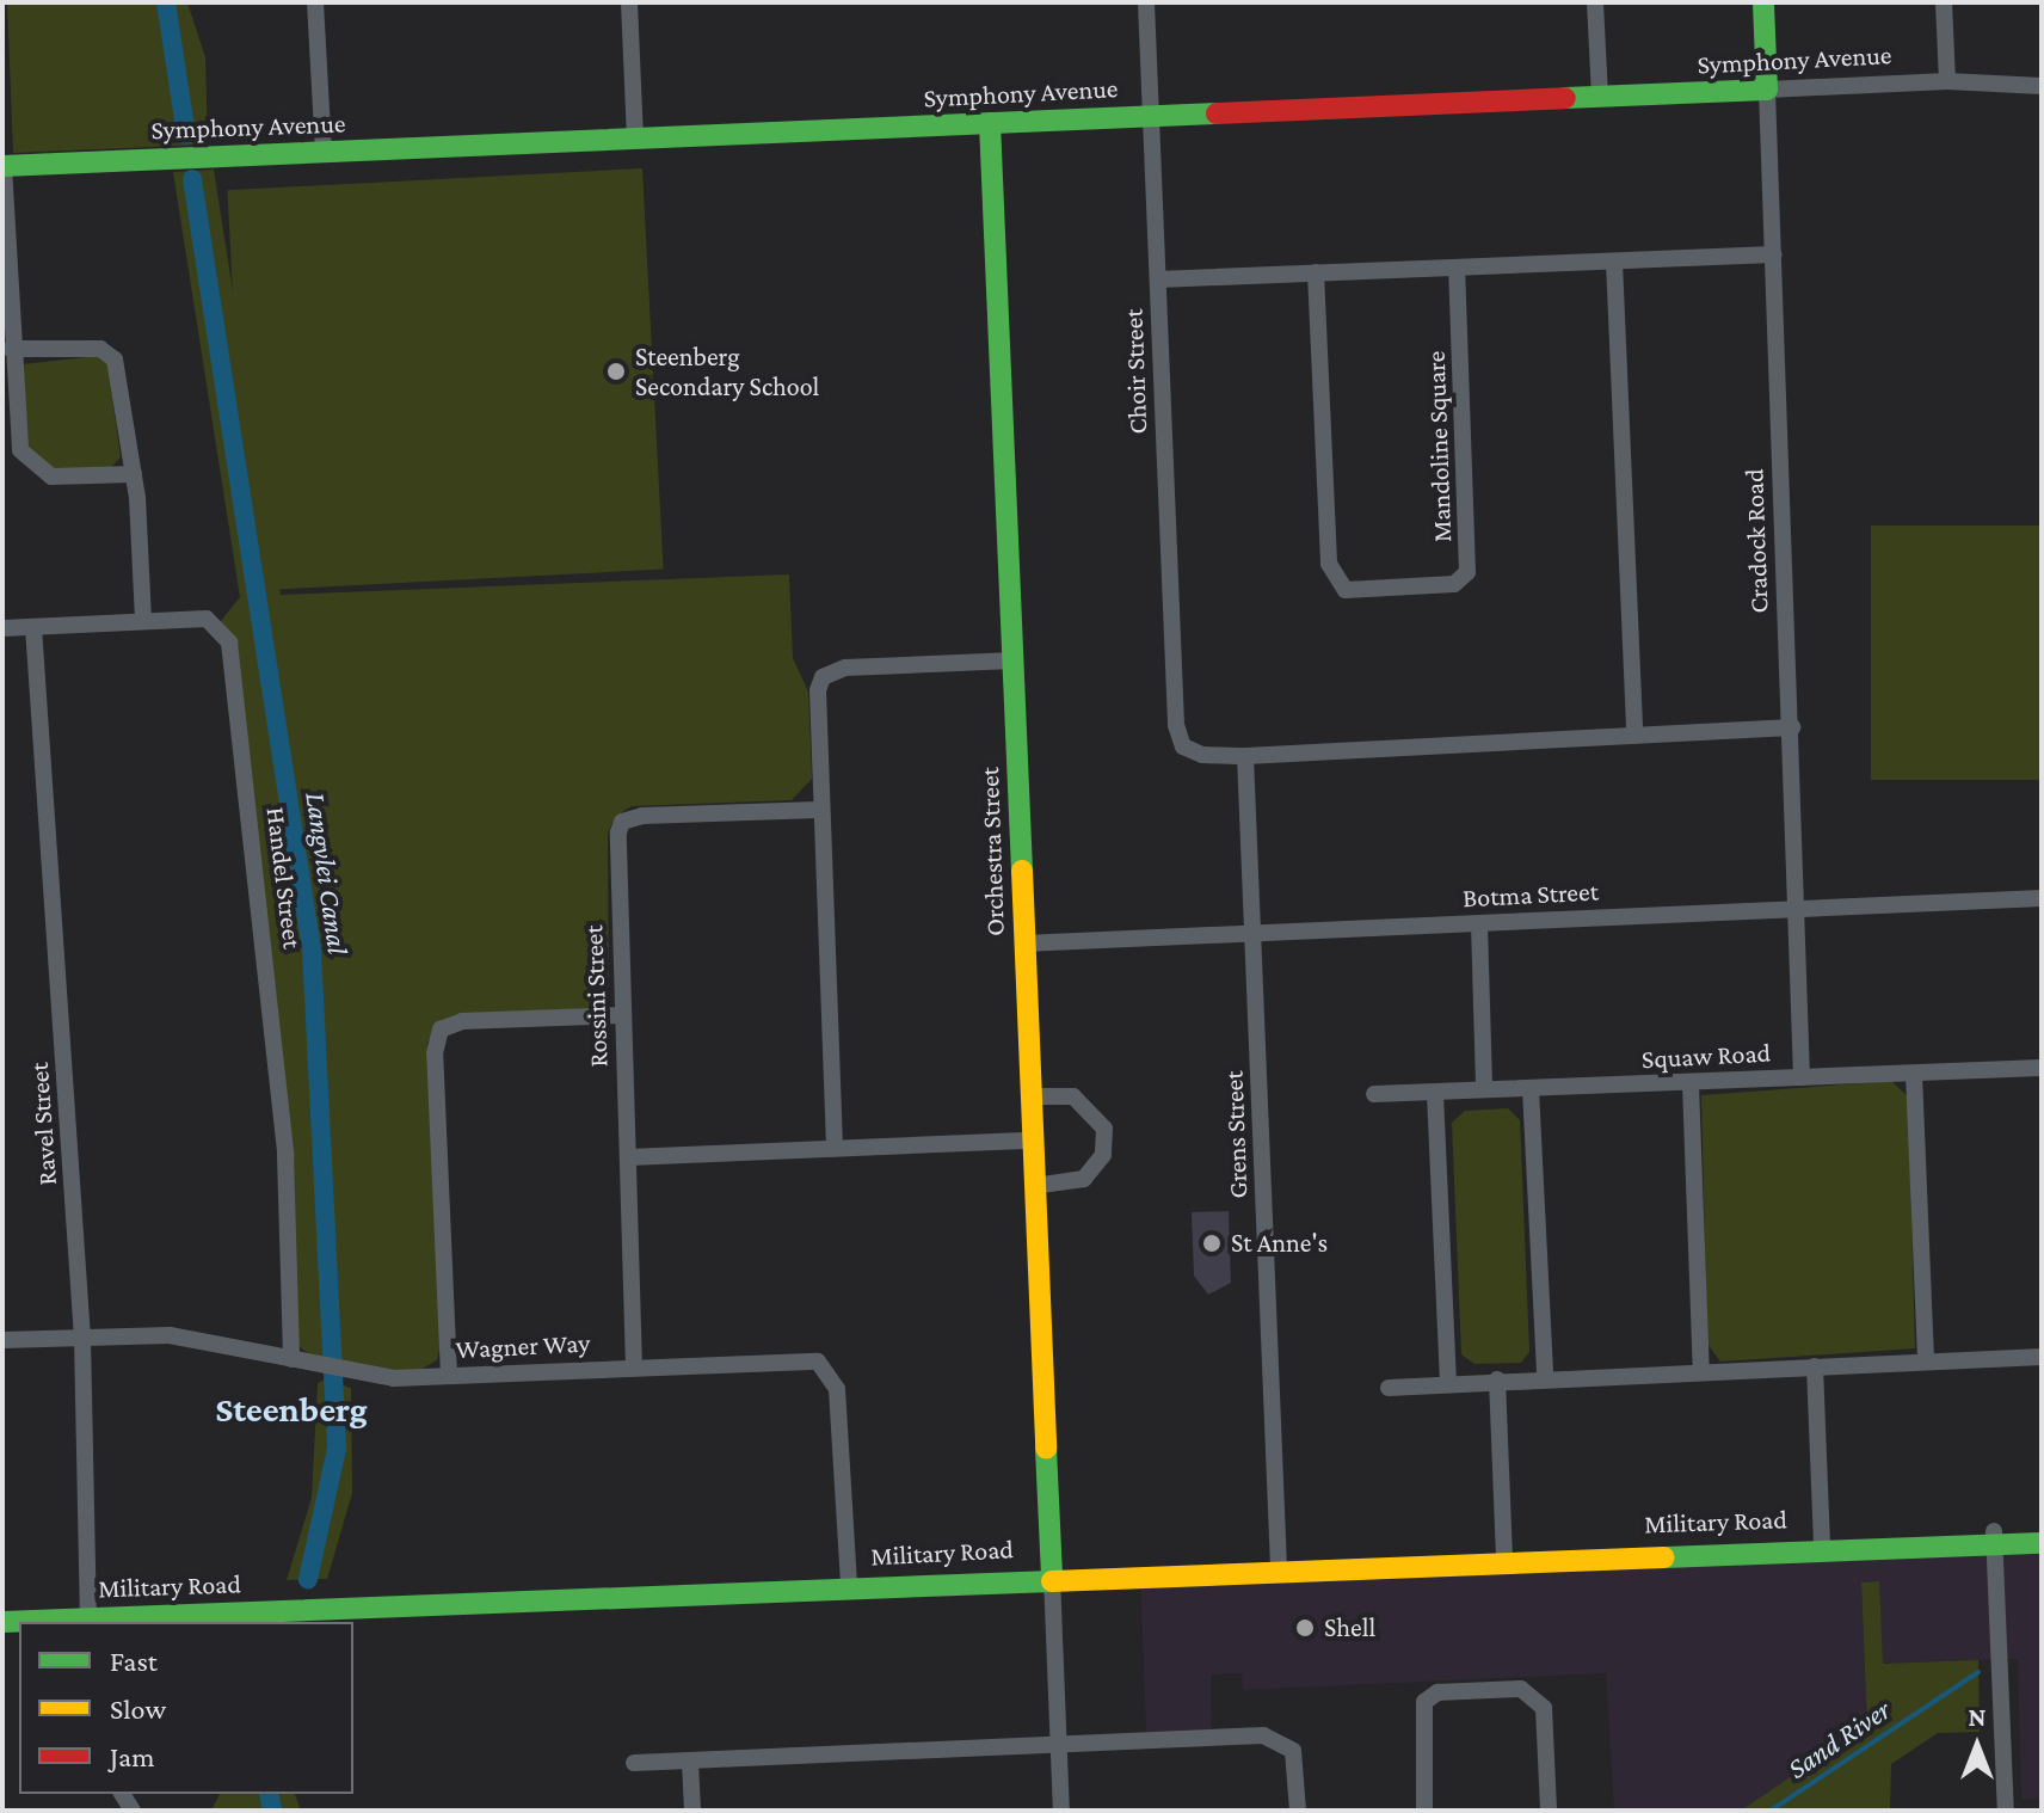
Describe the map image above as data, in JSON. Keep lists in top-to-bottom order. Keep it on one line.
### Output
{"streets":{"street":["Symphony Avenue","Choir Street","Mandoline Square","Cradock Road","Orchestra Street","Handel Street","Botma Street","Rossini Street","Squaw Road","Ravel Street","Grens Street","Wagner Way","Military Road"]},"crossings":[["Symphony Avenue","Choir Street"],["Symphony Avenue","Cradock Road"],["Symphony Avenue","Orchestra Street"],["Choir Street","Grens Street"],["Cradock Road","Botma Street"],["Cradock Road","Squaw Road"],["Orchestra Street","Botma Street"],["Orchestra Street","Military Road"],["Handel Street","Ravel Street"],["Handel Street","Wagner Way"],["Botma Street","Grens Street"],["Rossini Street","Wagner Way"],["Ravel Street","Wagner Way"],["Ravel Street","Military Road"],["Grens Street","Military Road"],["Wagner Way","Military Road"]],"districts":["Steenberg"],"water":["Langvlei Canal","Sand River"],"places":["Steenberg Secondary School","St Anne's","Shell"],"legend":["Fast","Slow","Jam"],"north":"top"}
